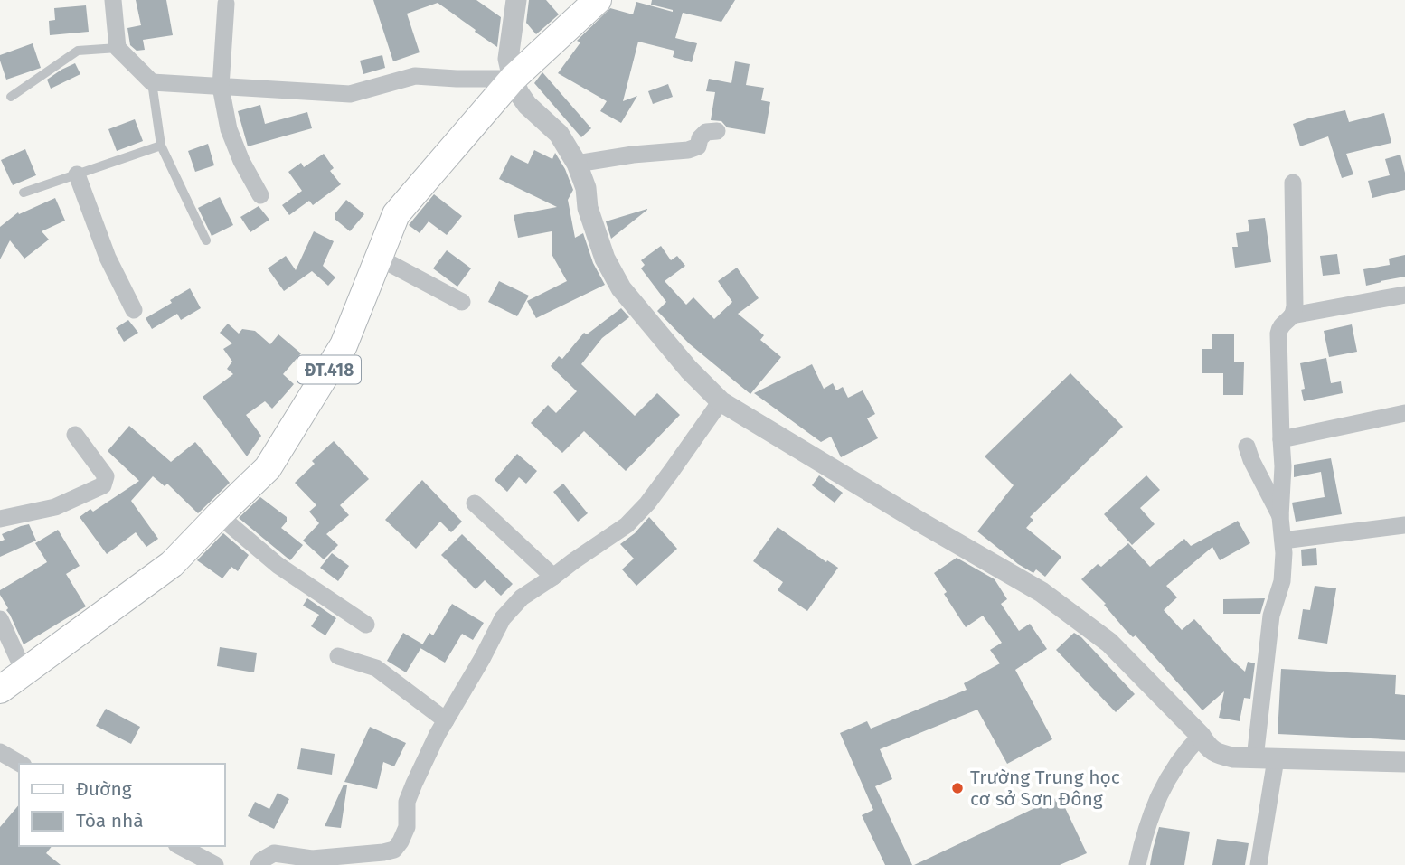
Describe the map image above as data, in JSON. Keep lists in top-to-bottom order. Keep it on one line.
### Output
{"streets":{"main road":["ĐT.418"]},"places":["Trường Trung học cơ sở Sơn Đông"],"legend":["Đường","Tòa nhà"]}
